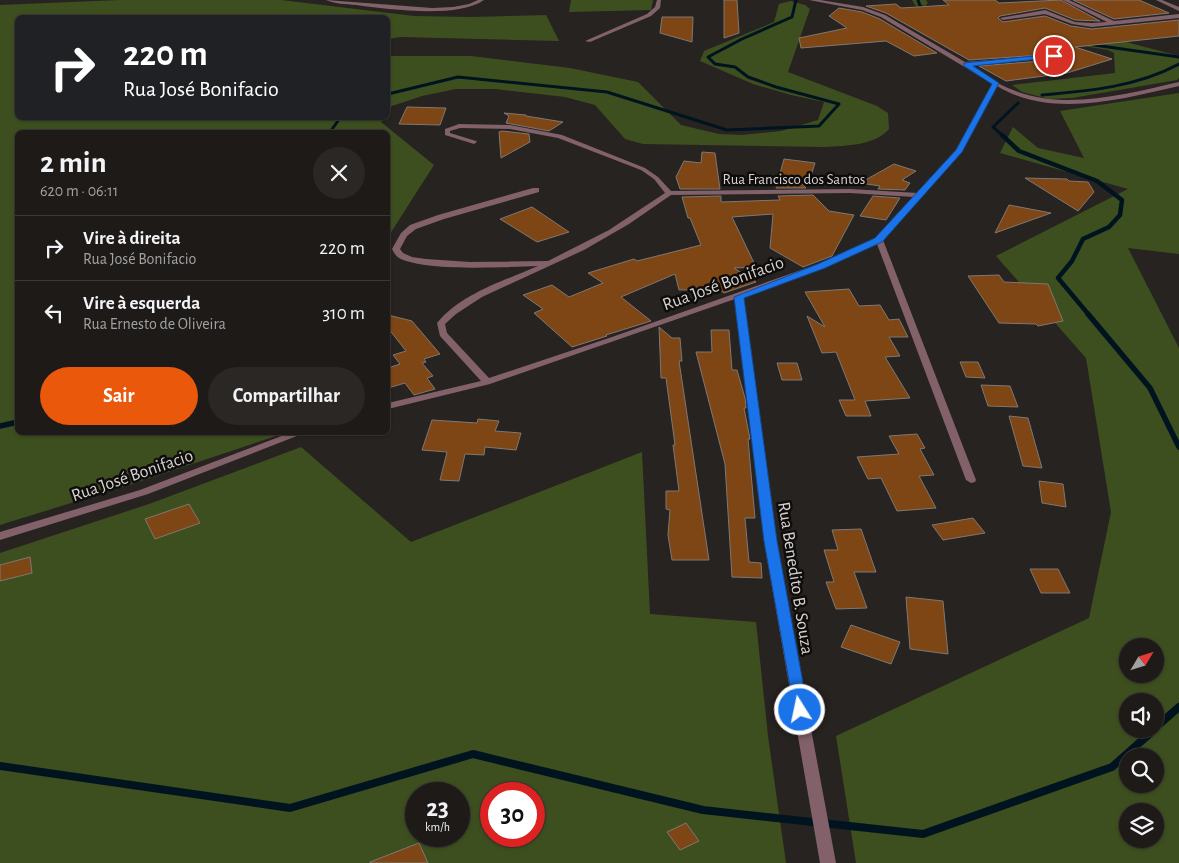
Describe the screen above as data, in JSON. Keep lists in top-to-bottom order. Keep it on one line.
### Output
{"streets":{"street":["Rua Francisco dos Santos","Rua José Bonifacio","Rua Benedito B. Souza"]},"crossings":[["Rua Francisco dos Santos","Rua José Bonifacio"],["Rua José Bonifacio","Rua Benedito B. Souza"]],"north":"top right","page":{"turn":["220 m","Rua José Bonifacio"],"heading":["2 min","620 m · 06:11"],"list":[{"name":"Vire à direita","note":"Rua José Bonifacio","value":"220 m"},{"name":"Vire à esquerda","note":"Rua Ernesto de Oliveira","value":"310 m"}],"buttons":["Sair","Compartilhar"],"speed":"23 km/h","limit":"30"}}
